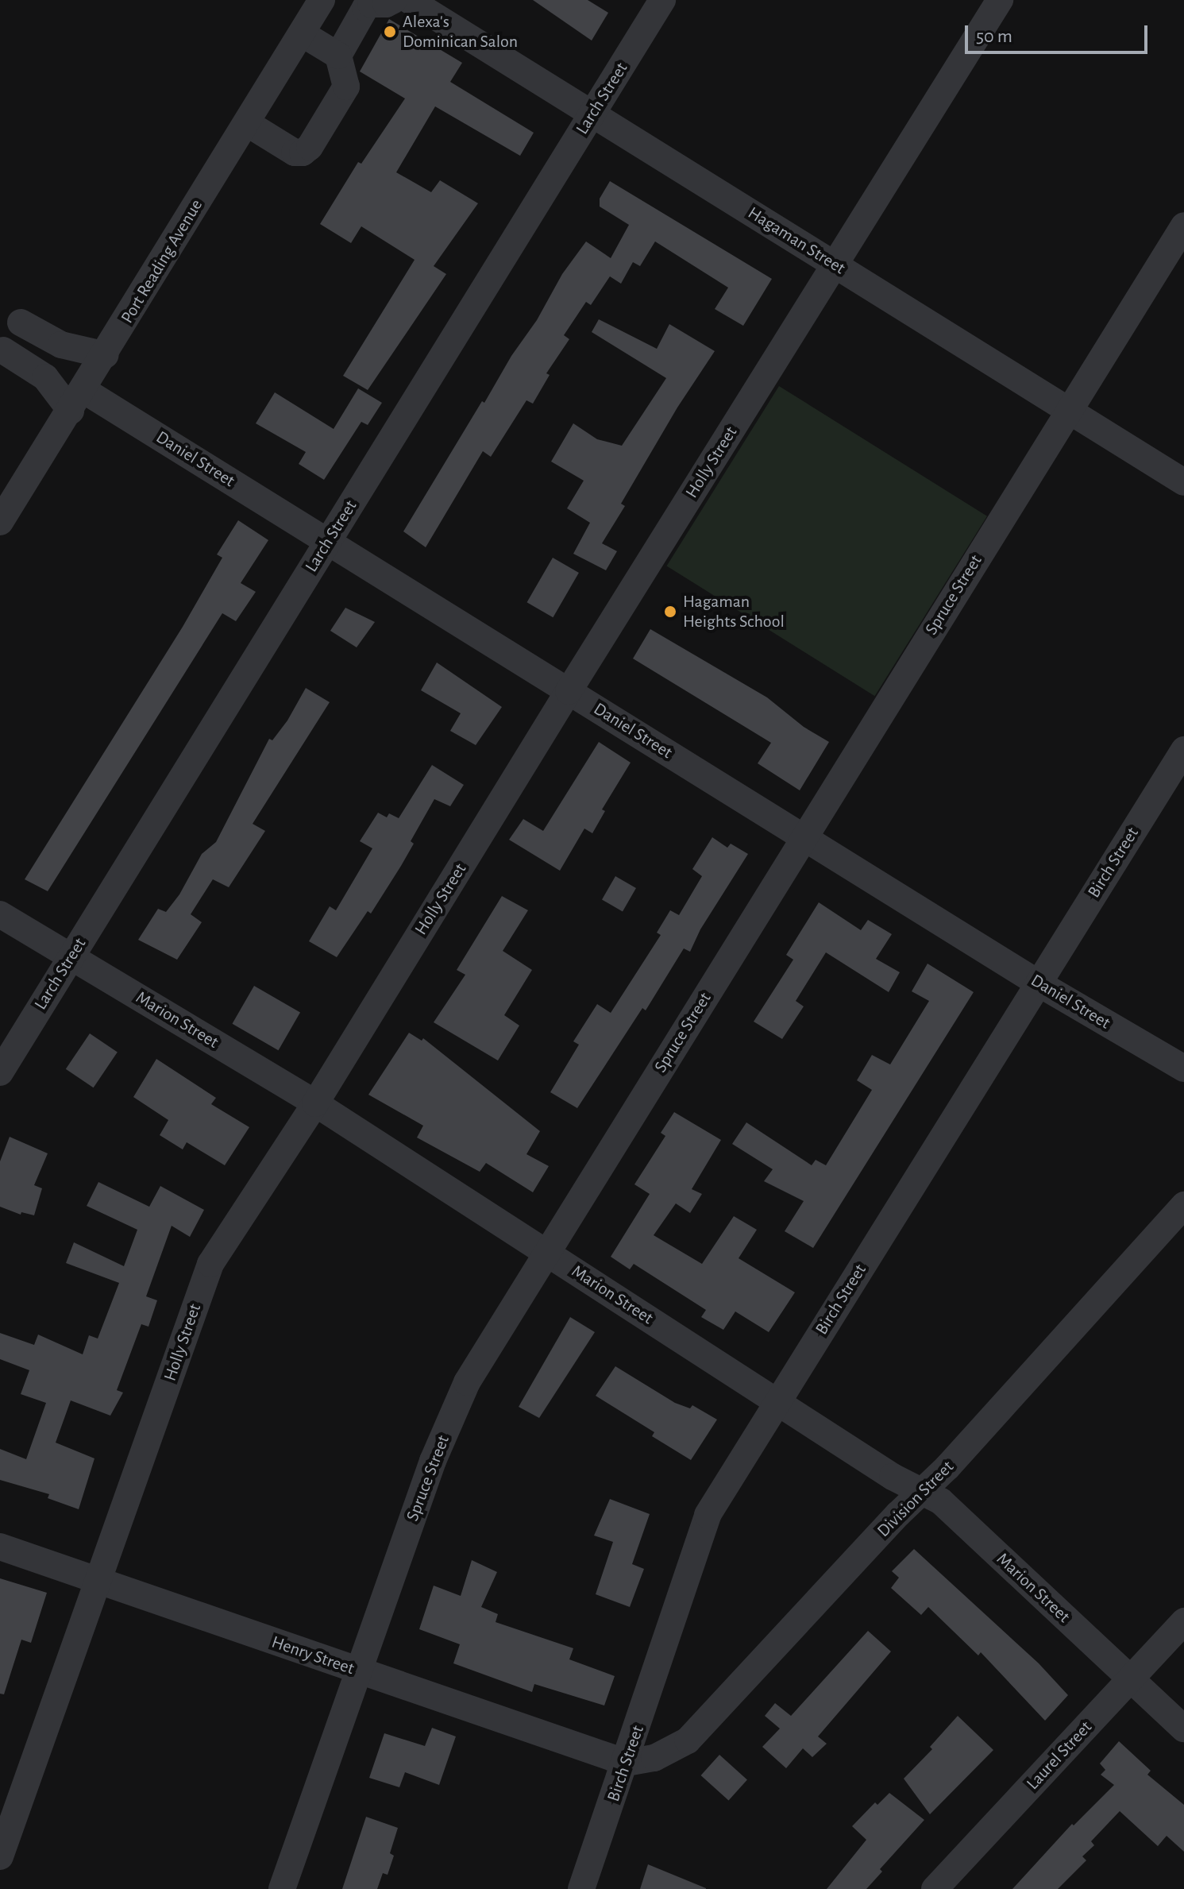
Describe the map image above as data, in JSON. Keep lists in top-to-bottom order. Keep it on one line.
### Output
{"streets":{"street":["Larch Street","Hagaman Street","Port Reading Avenue","Daniel Street","Holly Street","Spruce Street","Birch Street","Marion Street","Division Street","Henry Street","Laurel Street"]},"crossings":[["Larch Street","Hagaman Street"],["Larch Street","Daniel Street"],["Larch Street","Marion Street"],["Hagaman Street","Holly Street"],["Hagaman Street","Spruce Street"],["Port Reading Avenue","Daniel Street"],["Daniel Street","Holly Street"],["Daniel Street","Spruce Street"],["Daniel Street","Birch Street"],["Holly Street","Marion Street"],["Holly Street","Henry Street"],["Spruce Street","Marion Street"],["Spruce Street","Henry Street"],["Birch Street","Marion Street"],["Birch Street","Division Street"],["Birch Street","Henry Street"],["Marion Street","Division Street"],["Marion Street","Laurel Street"],["Division Street","Henry Street"]],"places":["Alexa's Dominican Salon","Hagaman Heights School"],"scale_bar":"50 m"}
